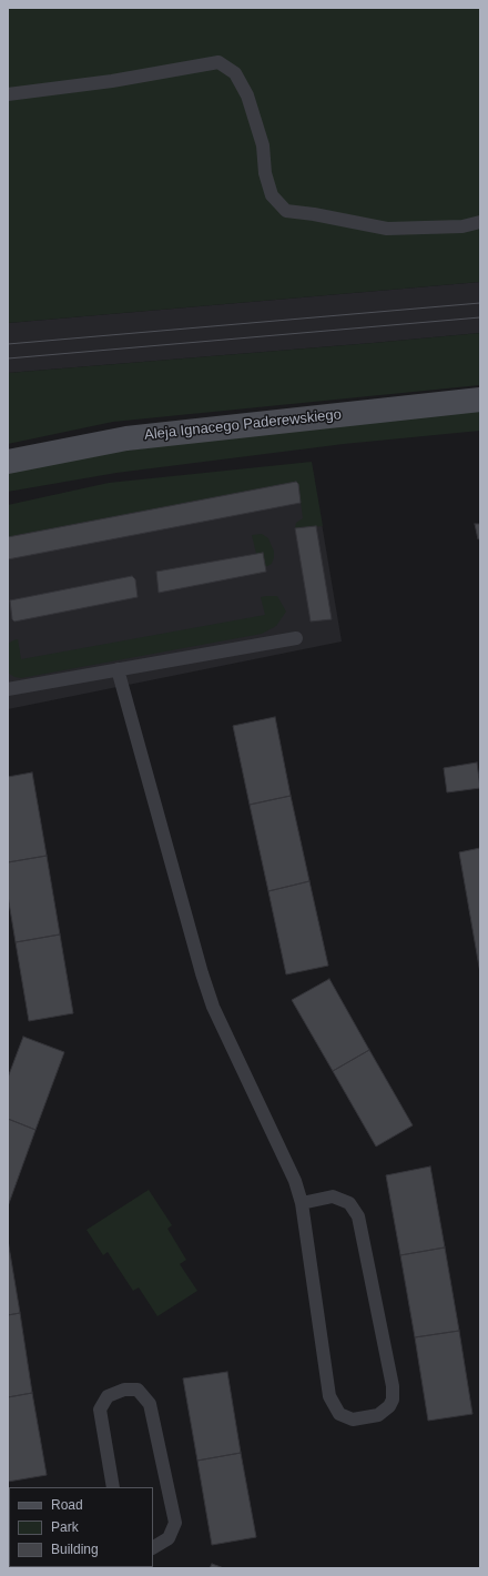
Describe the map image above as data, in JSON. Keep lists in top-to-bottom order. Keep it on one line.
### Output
{"streets":{"street":["Aleja Ignacego Paderewskiego"]},"legend":["Road","Park","Building"]}
